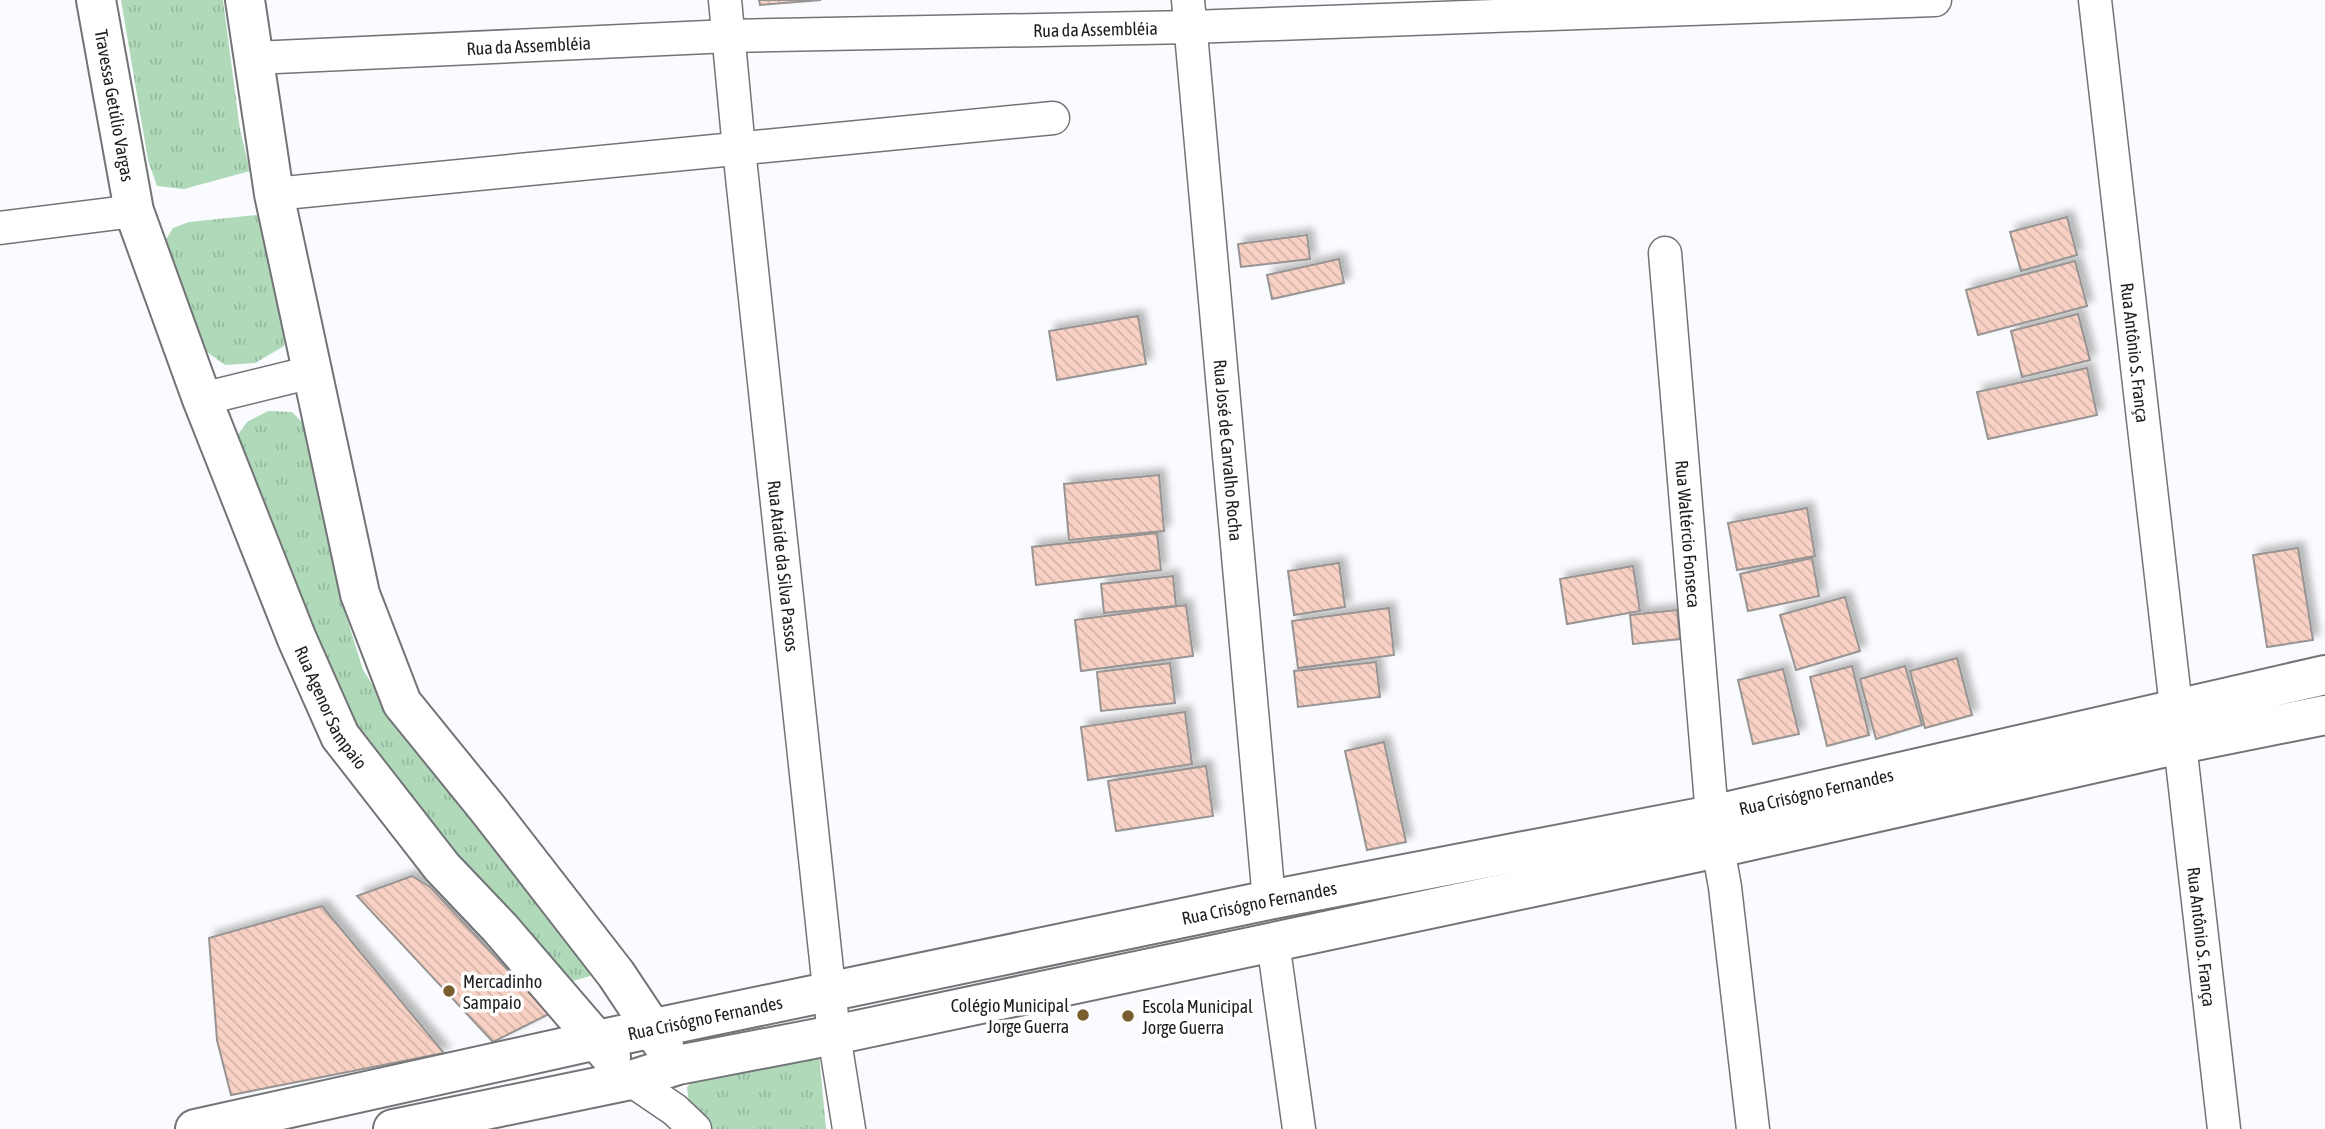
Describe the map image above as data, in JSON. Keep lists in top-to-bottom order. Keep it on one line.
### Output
{"streets":{"street":["Rua da Assembléia","Travessa Getúlio Vargas","Rua Antônio S. França","Rua José de Carvalho Rocha","Rua Waltércio Fonseca","Rua Ataíde da Silva Passos","Rua Agenor Sampaio","Rua Crisógno Fernandes"]},"crossings":[["Rua da Assembléia","Rua José de Carvalho Rocha"],["Rua da Assembléia","Rua Ataíde da Silva Passos"],["Travessa Getúlio Vargas","Rua Agenor Sampaio"],["Rua Antônio S. França","Rua Crisógno Fernandes"],["Rua José de Carvalho Rocha","Rua Crisógno Fernandes"],["Rua Waltércio Fonseca","Rua Crisógno Fernandes"],["Rua Ataíde da Silva Passos","Rua Crisógno Fernandes"],["Rua Agenor Sampaio","Rua Crisógno Fernandes"]],"places":["Mercadinho Sampaio","Colégio Municipal Jorge Guerra","Escola Municipal Jorge Guerra"]}
